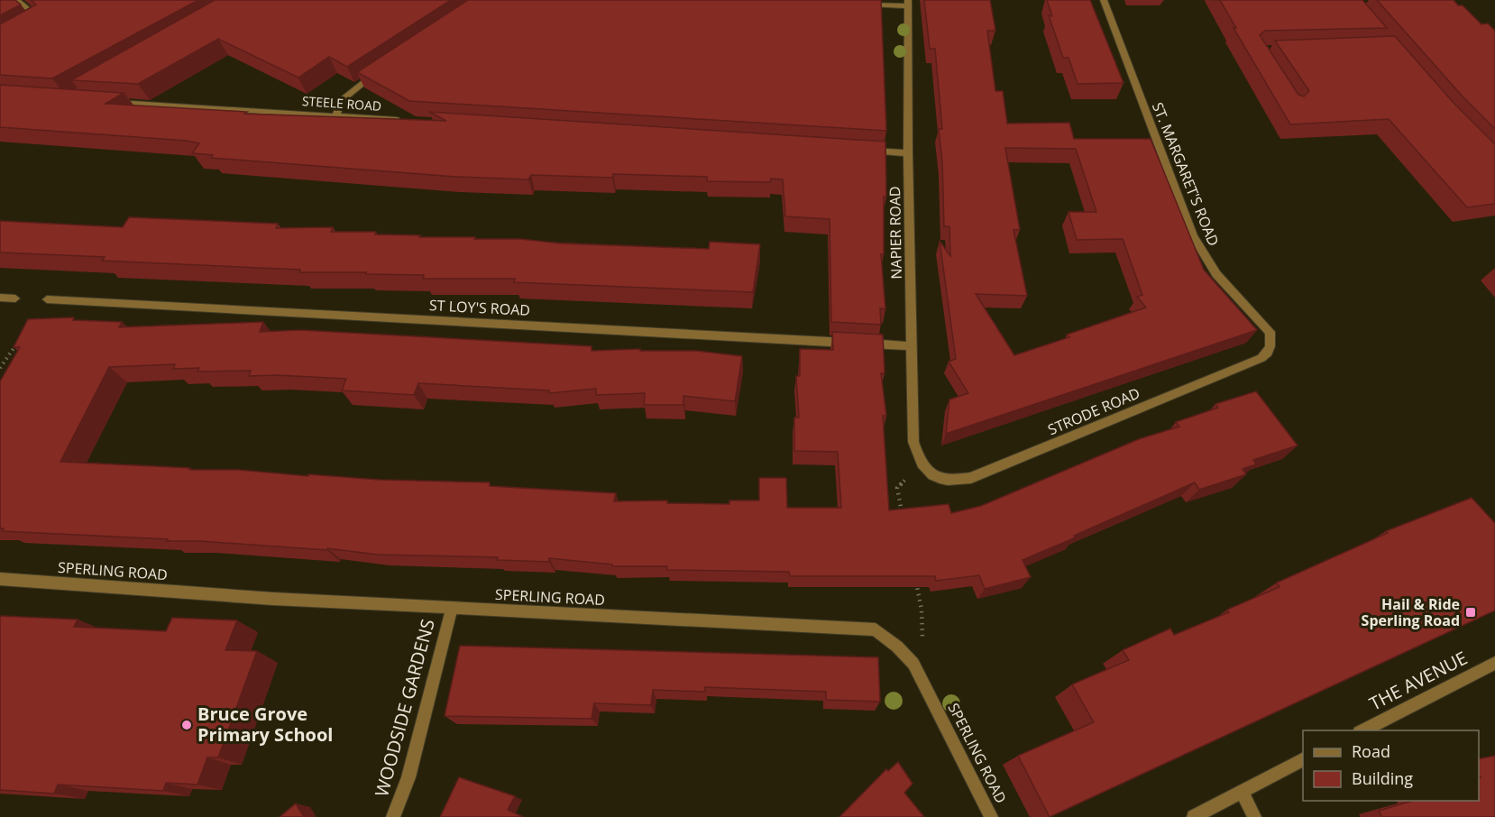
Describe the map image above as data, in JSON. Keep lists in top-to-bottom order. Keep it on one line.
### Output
{"streets":{"street":["STEELE ROAD","ST. MARGARET'S ROAD","NAPIER ROAD","ST LOY'S ROAD","STRODE ROAD","SPERLING ROAD","THE AVENUE","WOODSIDE GARDENS"]},"crossings":[["ST. MARGARET'S ROAD","STRODE ROAD"],["NAPIER ROAD","ST LOY'S ROAD"],["NAPIER ROAD","STRODE ROAD"],["SPERLING ROAD","WOODSIDE GARDENS"]],"places":{"transit":["Hail & Ride Sperling Road"],"other":["Bruce Grove Primary School"]},"legend":["Road","Building"]}
